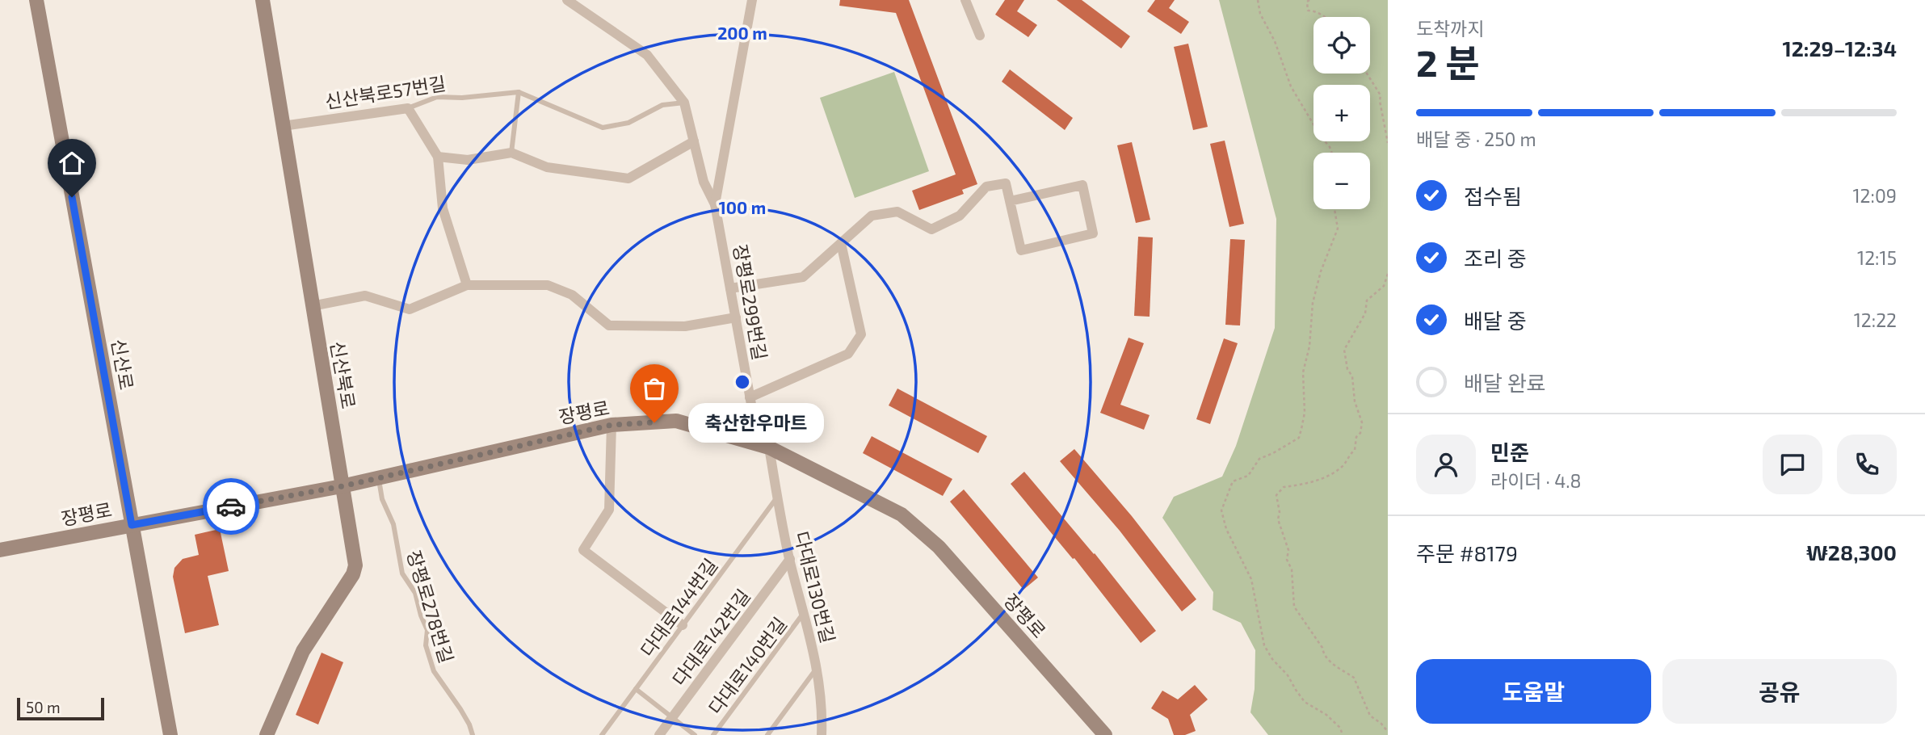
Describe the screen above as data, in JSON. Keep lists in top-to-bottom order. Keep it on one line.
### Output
{"streets":{"street":["신산북로57번길","장평로299번길","신산로","신산북로","장평로","다대로130번길","다대로142번길"],"lane":["장평로278번길","다대로144번길","다대로140번길"]},"crossings":[["신산북로57번길","장평로299번길"],["신산북로57번길","신산북로"],["장평로299번길","장평로"],["장평로299번길","다대로130번길"],["신산로","장평로"],["신산북로","장평로"],["장평로","다대로130번길"],["장평로","장평로278번길"],["다대로130번길","다대로144번길"],["다대로130번길","다대로142번길"],["다대로130번길","다대로140번길"]],"places":["축산한우마트"],"scale_bar":"50 m","page":{"heading":["2 분","도착까지","12:29–12:34"],"panel":["민준","라이더 · 4.8","주문 #8179","₩28,300"],"map_buttons":["+","−"],"bar":"배달 중 · 250 m","list":[["접수됨","12:09"],["조리 중","12:15"],["배달 중","12:22"],"배달 완료"],"bubble":"축산한우마트","buttons":["도움말","공유"],"scale":"50 m"},"rings":["200 m","100 m"]}
